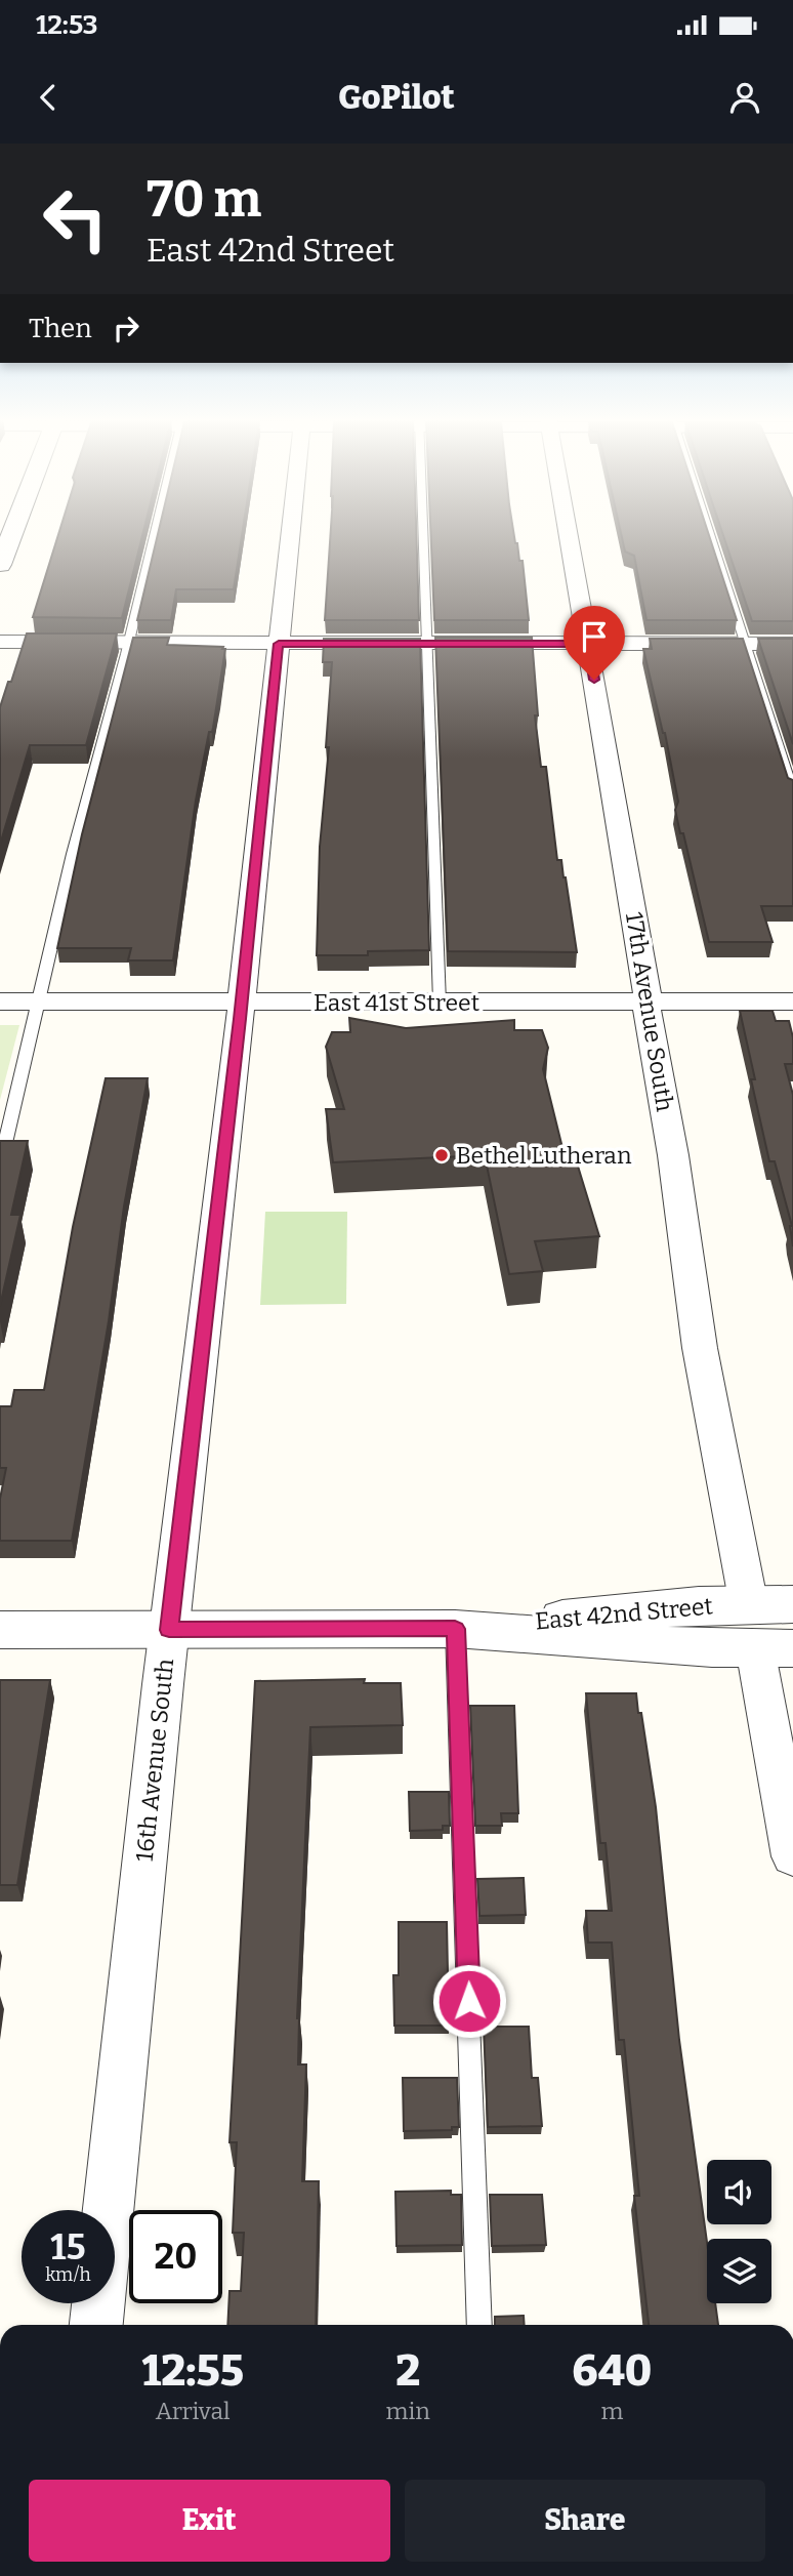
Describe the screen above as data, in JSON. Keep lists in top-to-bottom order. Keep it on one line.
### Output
{"streets":{"street":["East 41st Street","17th Avenue South","East 42nd Street","16th Avenue South"]},"crossings":[["East 41st Street","17th Avenue South"],["East 41st Street","16th Avenue South"],["17th Avenue South","East 42nd Street"],["East 42nd Street","16th Avenue South"]],"places":["Bethel Lutheran"],"page":{"status":"12:53","header":"GoPilot","turn":["70 m","East 42nd Street"],"then":"Then","speed":"15 km/h","limit":"20","eta":["12:55","Arrival","2","min","640","m"],"buttons":["Exit","Share"]}}
